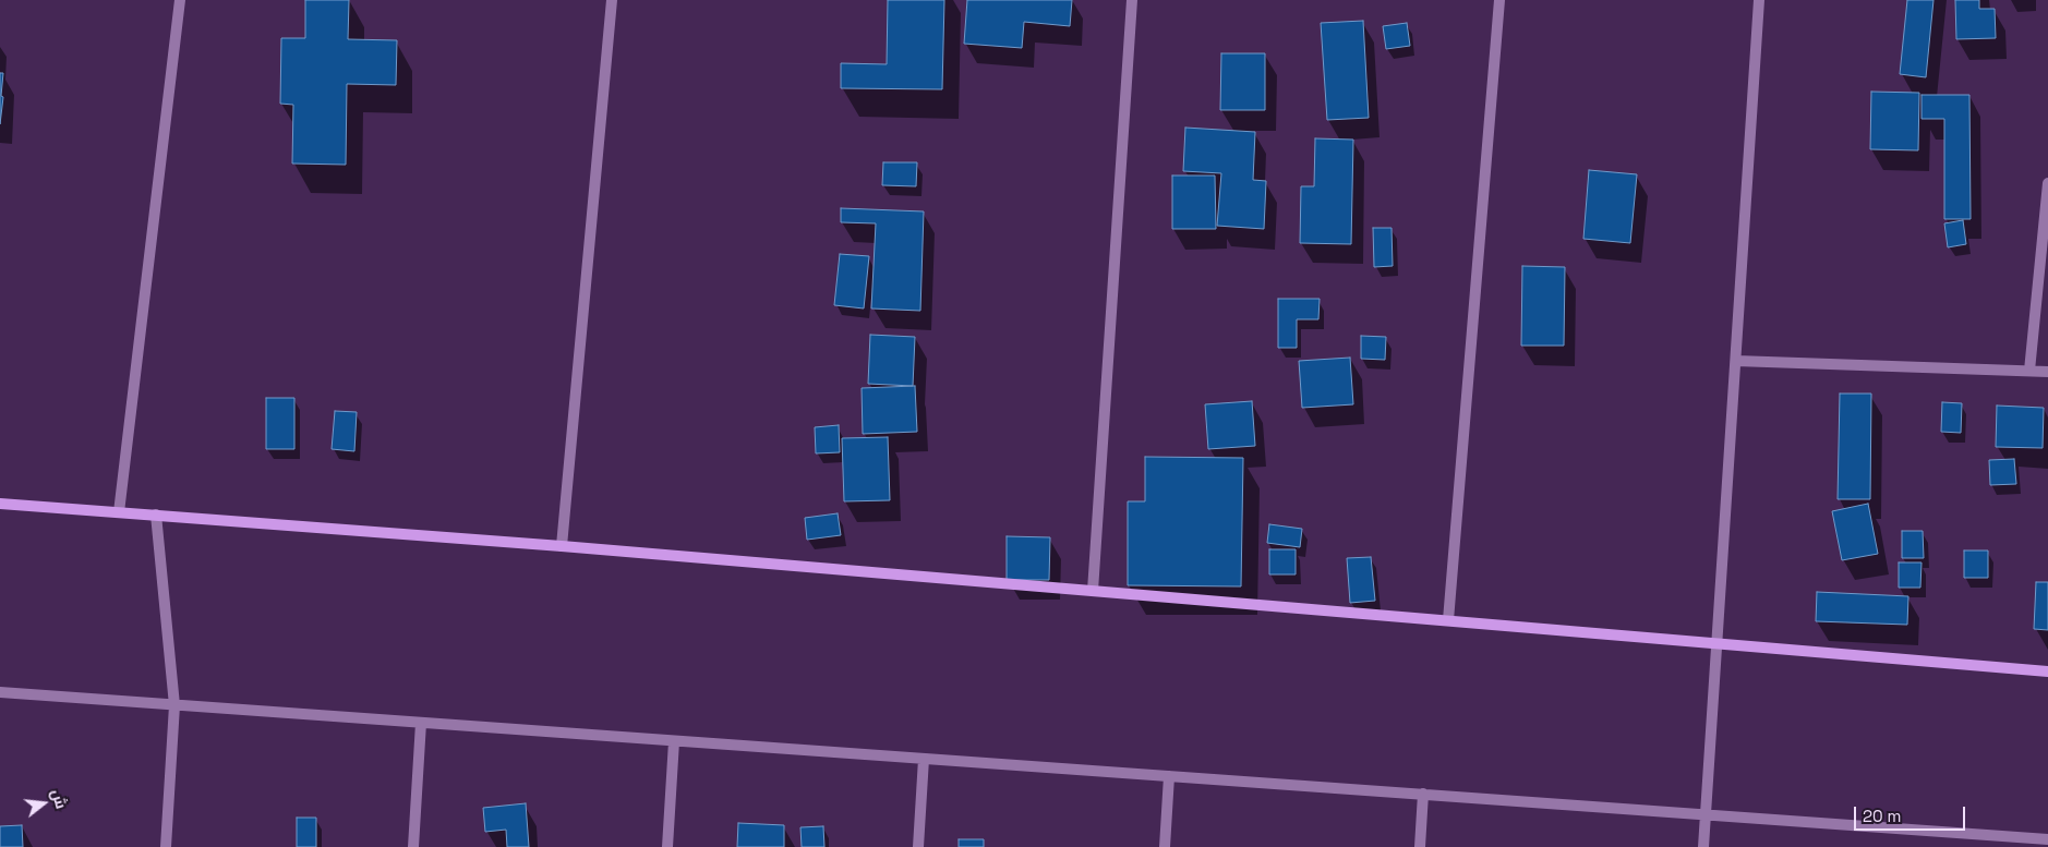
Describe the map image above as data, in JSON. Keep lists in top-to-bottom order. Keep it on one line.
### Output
{"scale_bar":"20 m","north":"right"}
